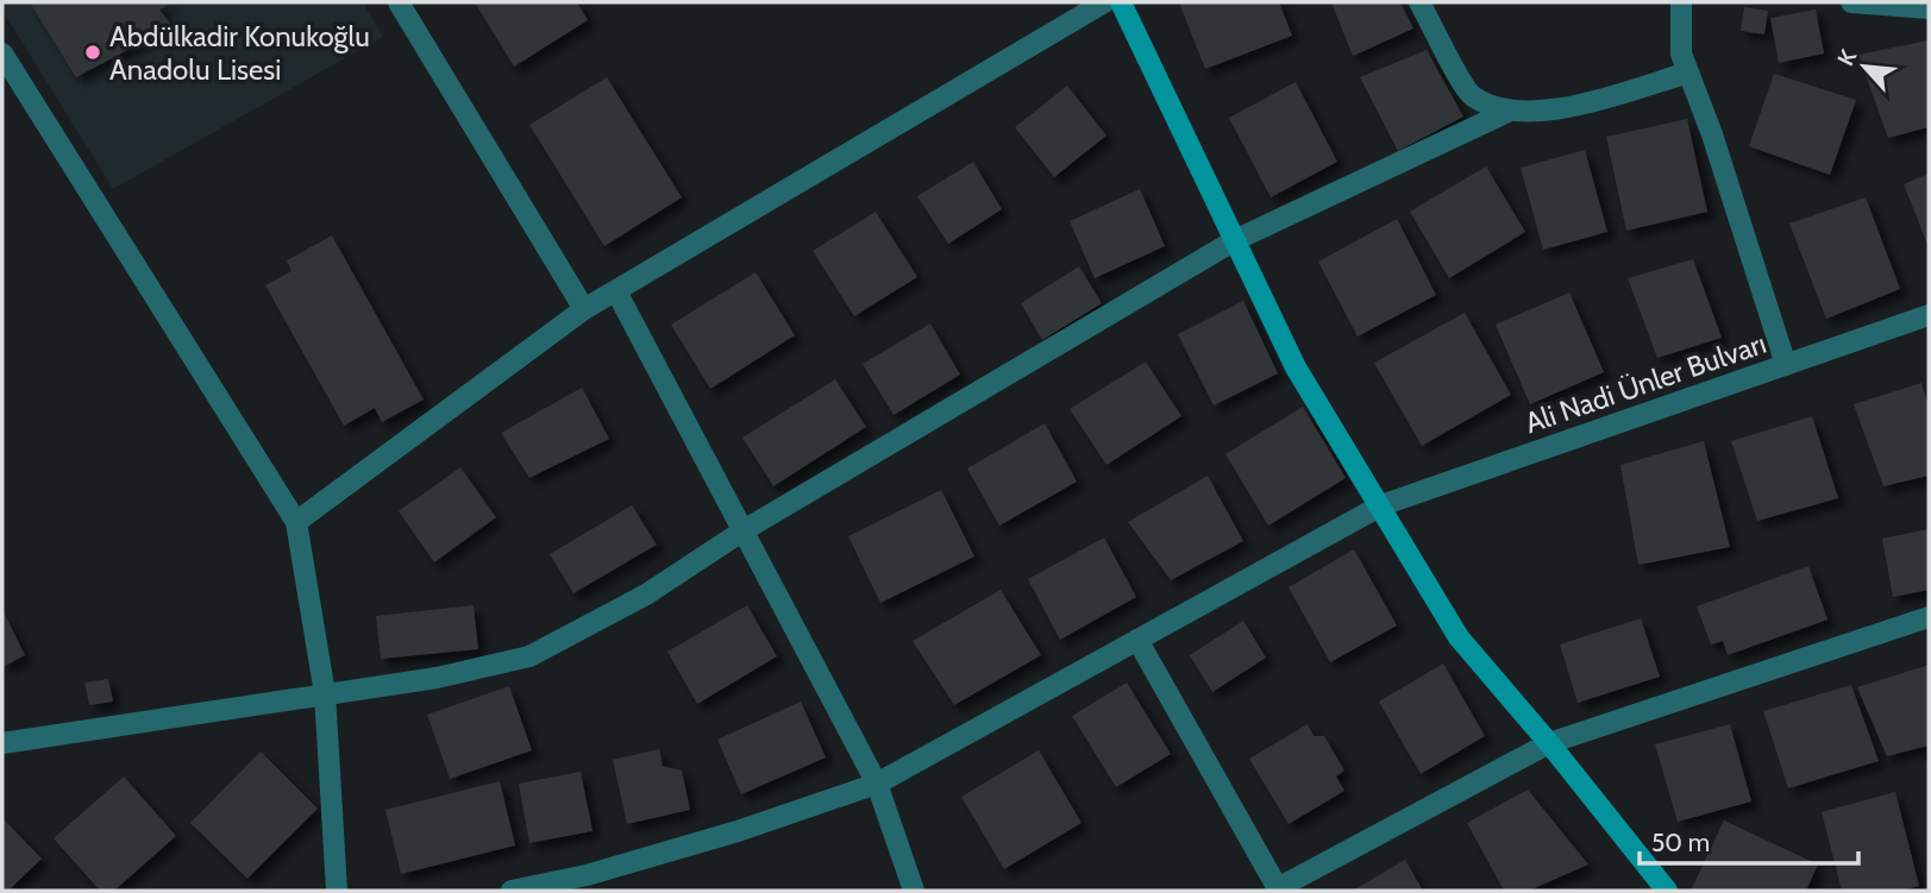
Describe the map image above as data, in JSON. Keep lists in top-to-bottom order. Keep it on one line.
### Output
{"streets":{"street":["Ali Nadi Ünler Bulvarı"]},"places":["Abdülkadir Konukoğlu Anadolu Lisesi"],"scale_bar":"50 m","north":"top left"}
